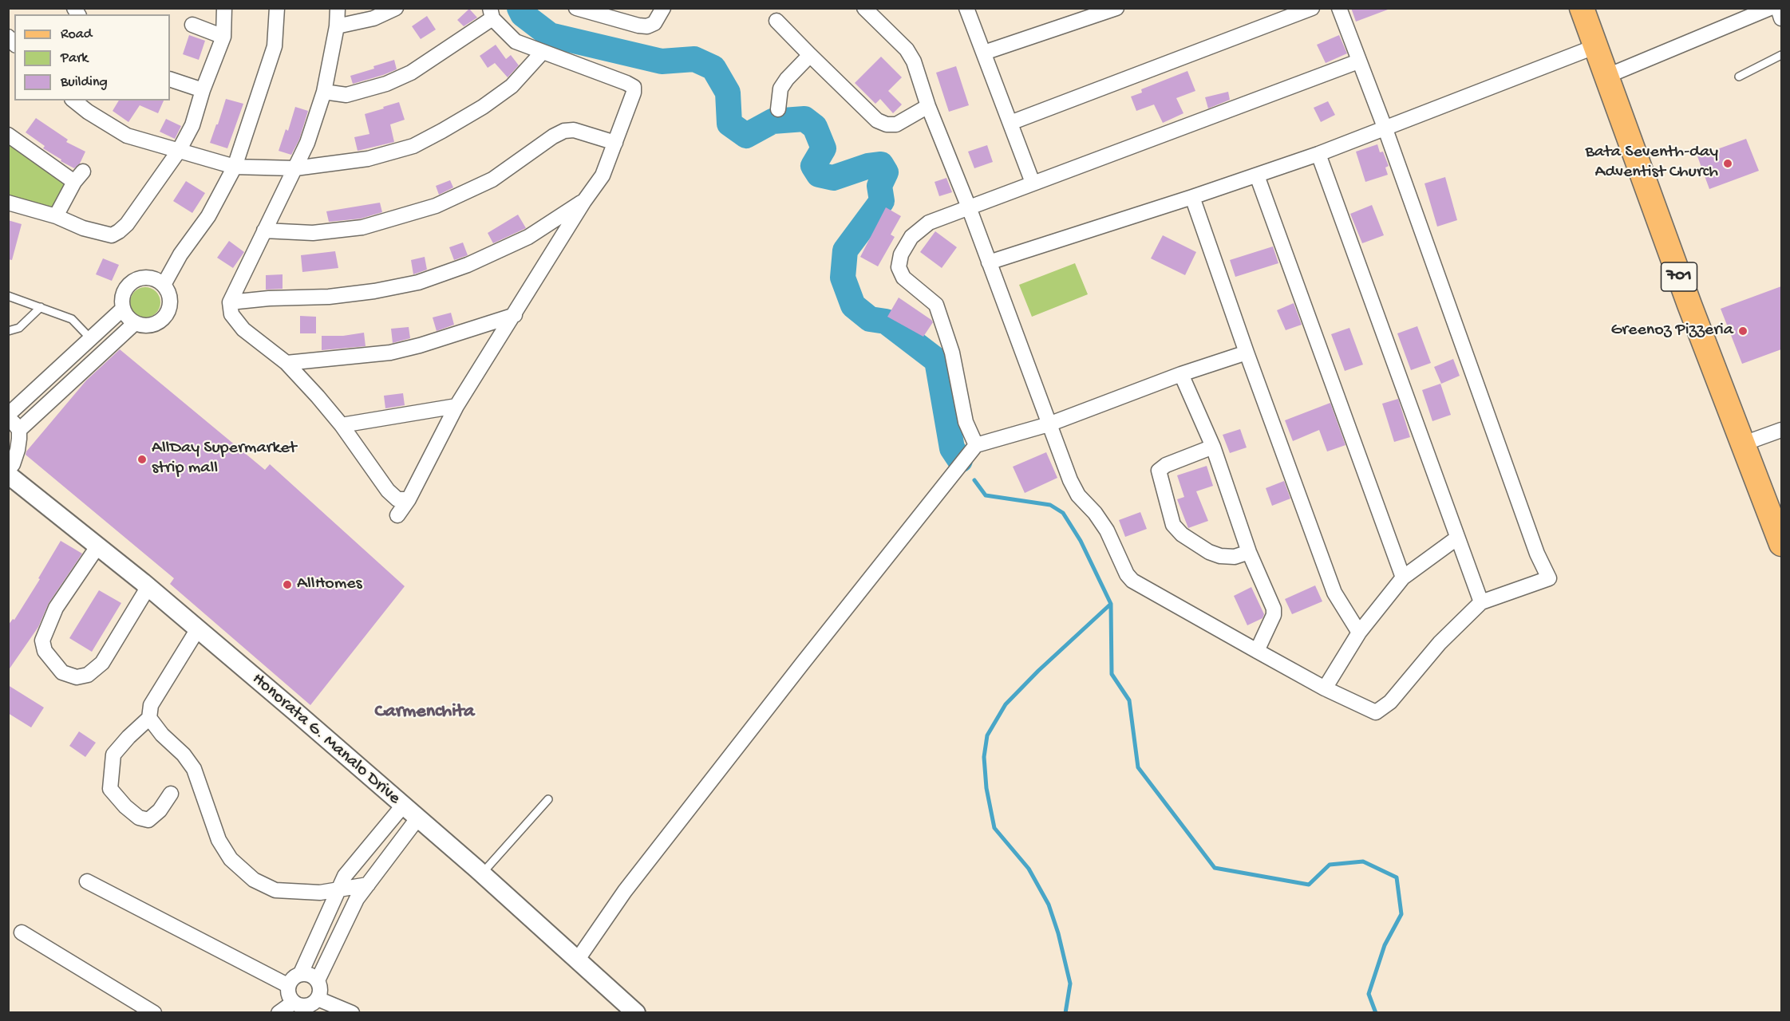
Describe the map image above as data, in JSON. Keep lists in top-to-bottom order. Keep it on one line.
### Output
{"streets":{"main road":["701"],"street":["Honorata G. Manalo Drive"]},"districts":["Carmenchita"],"places":["Bata Seventh-day Adventist Church","Greenoz Pizzeria","AllDay Supermarket strip mall","AllHomes"],"legend":["Road","Park","Building"]}
